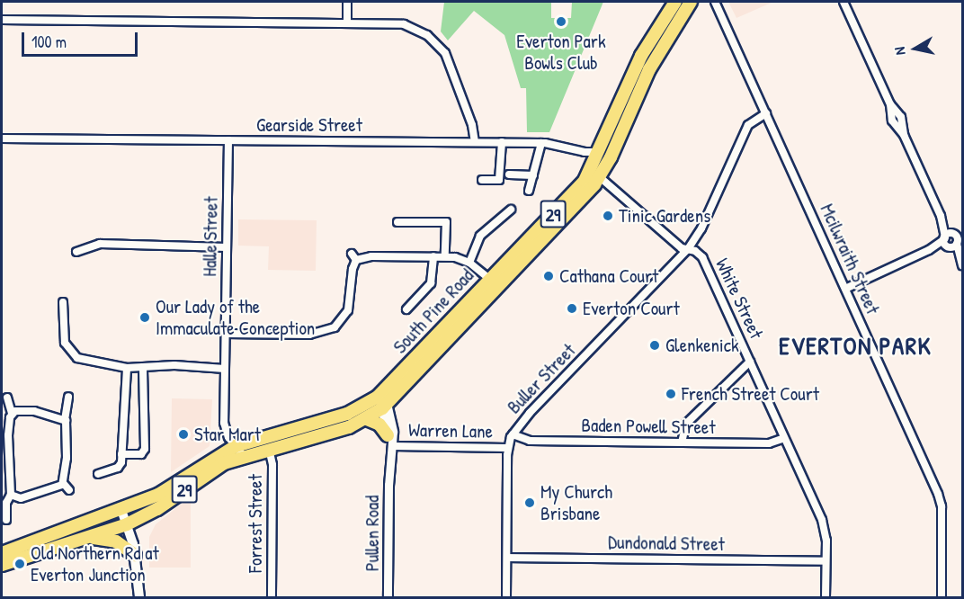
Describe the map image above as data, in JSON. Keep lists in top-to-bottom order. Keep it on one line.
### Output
{"streets":{"highway":["29","South Pine Road"],"street":["Gearside Street","Halle Street","Mcilwraith Street","White Street","Buller Street","Baden Powell Street","Warren Lane","Forrest Street","Pullen Road","Dundonald Street"]},"crossings":[["Gearside Street","Halle Street"],["Gearside Street","South Pine Road"],["Halle Street","South Pine Road"],["Mcilwraith Street","Buller Street"],["White Street","South Pine Road"],["White Street","Buller Street"],["White Street","Baden Powell Street"],["White Street","Dundonald Street"],["South Pine Road","Forrest Street"],["South Pine Road","Pullen Road"],["Buller Street","Baden Powell Street"],["Buller Street","Warren Lane"],["Buller Street","Dundonald Street"],["Warren Lane","Pullen Road"]],"districts":["EVERTON PARK"],"places":["Everton Park Bowls Club","Tinic Gardens","Cathana Court","Everton Court","Our Lady of the Immaculate Conception","Glenkenick","French Street Court","Star Mart","My Church Brisbane","Old Northern Rd at Everton Junction"],"scale_bar":"100 m","north":"left"}
